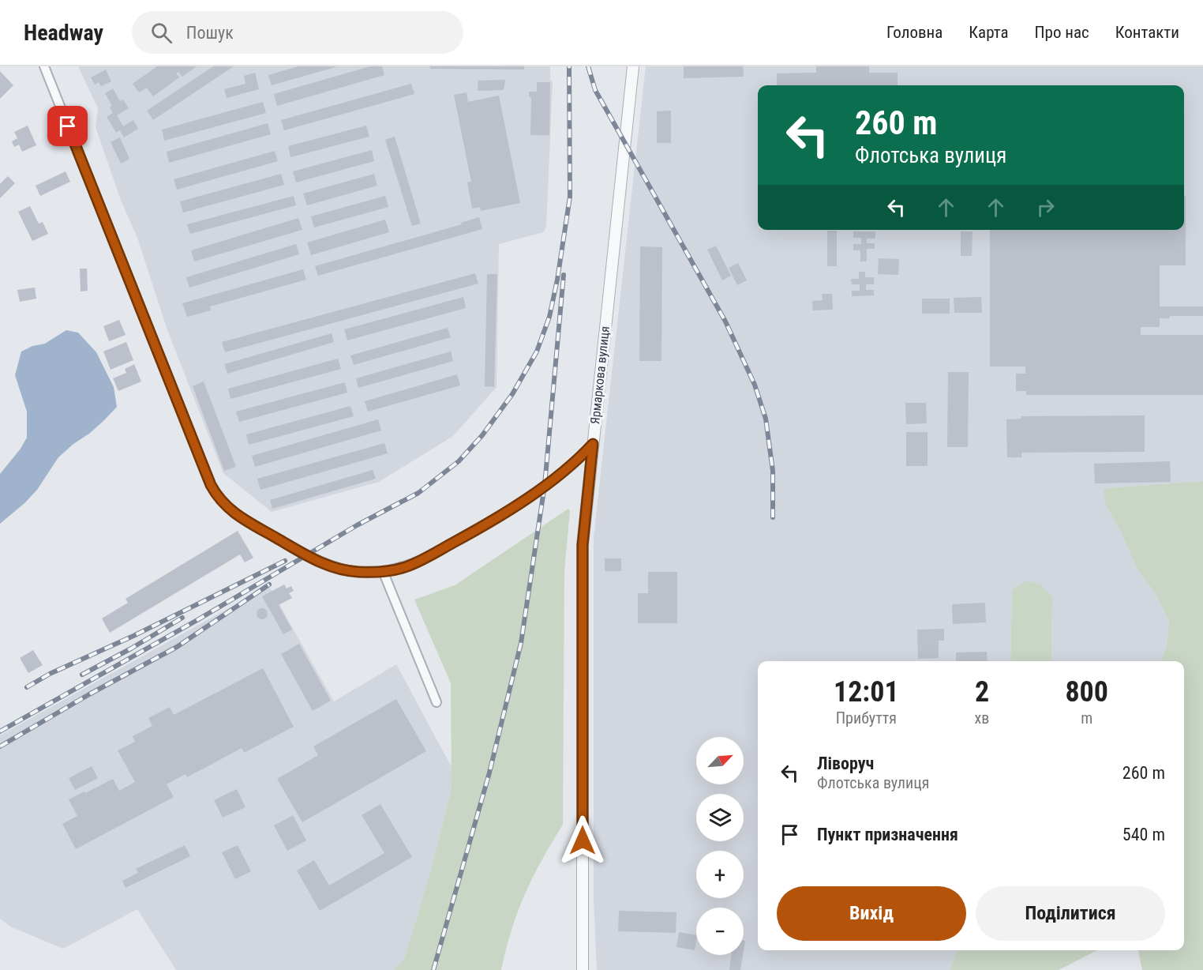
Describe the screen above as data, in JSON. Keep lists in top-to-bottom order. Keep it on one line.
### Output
{"streets":{"street":["Ярмаркова вулиця"]},"north":"top right","page":{"header":"Headway","search":"Пошук","nav":["Головна","Карта","Про нас","Контакти"],"turn":["260 m","Флотська вулиця"],"eta":["12:01","Прибуття","2","хв","800","m"],"map_buttons":["+","−"],"list":[{"name":"Ліворуч","note":"Флотська вулиця","value":"260 m"},{"name":"Пункт призначення","value":"540 m"}],"buttons":["Вихід","Поділитися"]}}
